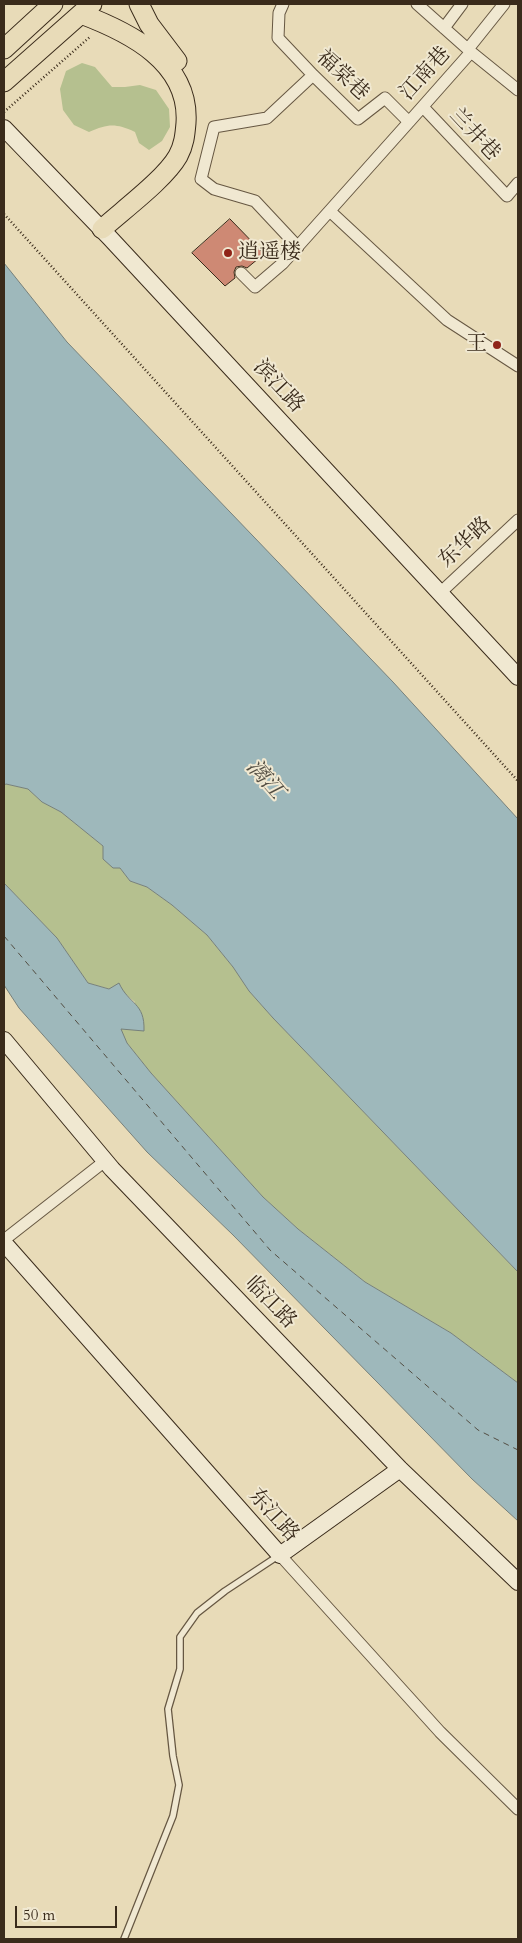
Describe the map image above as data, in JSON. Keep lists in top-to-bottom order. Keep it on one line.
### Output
{"streets":{"street":["江南巷","福棠巷","兰井巷","滨江路","东华路","临江路","东江路"]},"crossings":[["江南巷","福棠巷"],["江南巷","兰井巷"],["滨江路","东华路"]],"water":["漓江"],"places":["逍遥楼","王"],"scale_bar":"50 m"}
